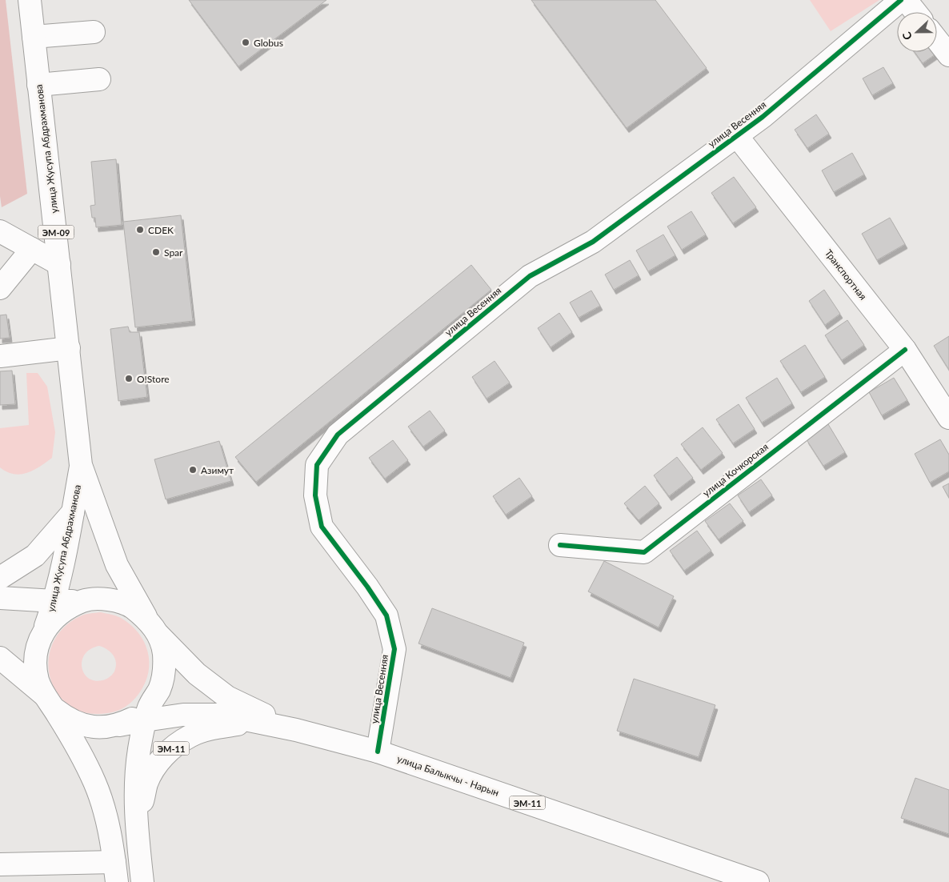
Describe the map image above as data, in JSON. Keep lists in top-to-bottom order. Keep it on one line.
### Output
{"streets":{"main road":["улица Весенняя","улица Жусупа Абдрахманова","ЭМ-09","Транспортная","улица Кочкорская","ЭМ-11","улица Балыкчы - Нарын"]},"crossings":[["улица Весенняя","Транспортная"],["улица Весенняя","улица Балыкчы - Нарын"],["улица Жусупа Абдрахманова","ЭМ-11"],["улица Жусупа Абдрахманова","улица Балыкчы - Нарын"],["Транспортная","улица Кочкорская"],["ЭМ-11","улица Балыкчы - Нарын"]],"places":["Globus","CDEK","Spar","O!Store","Азимут"],"north":"left"}
